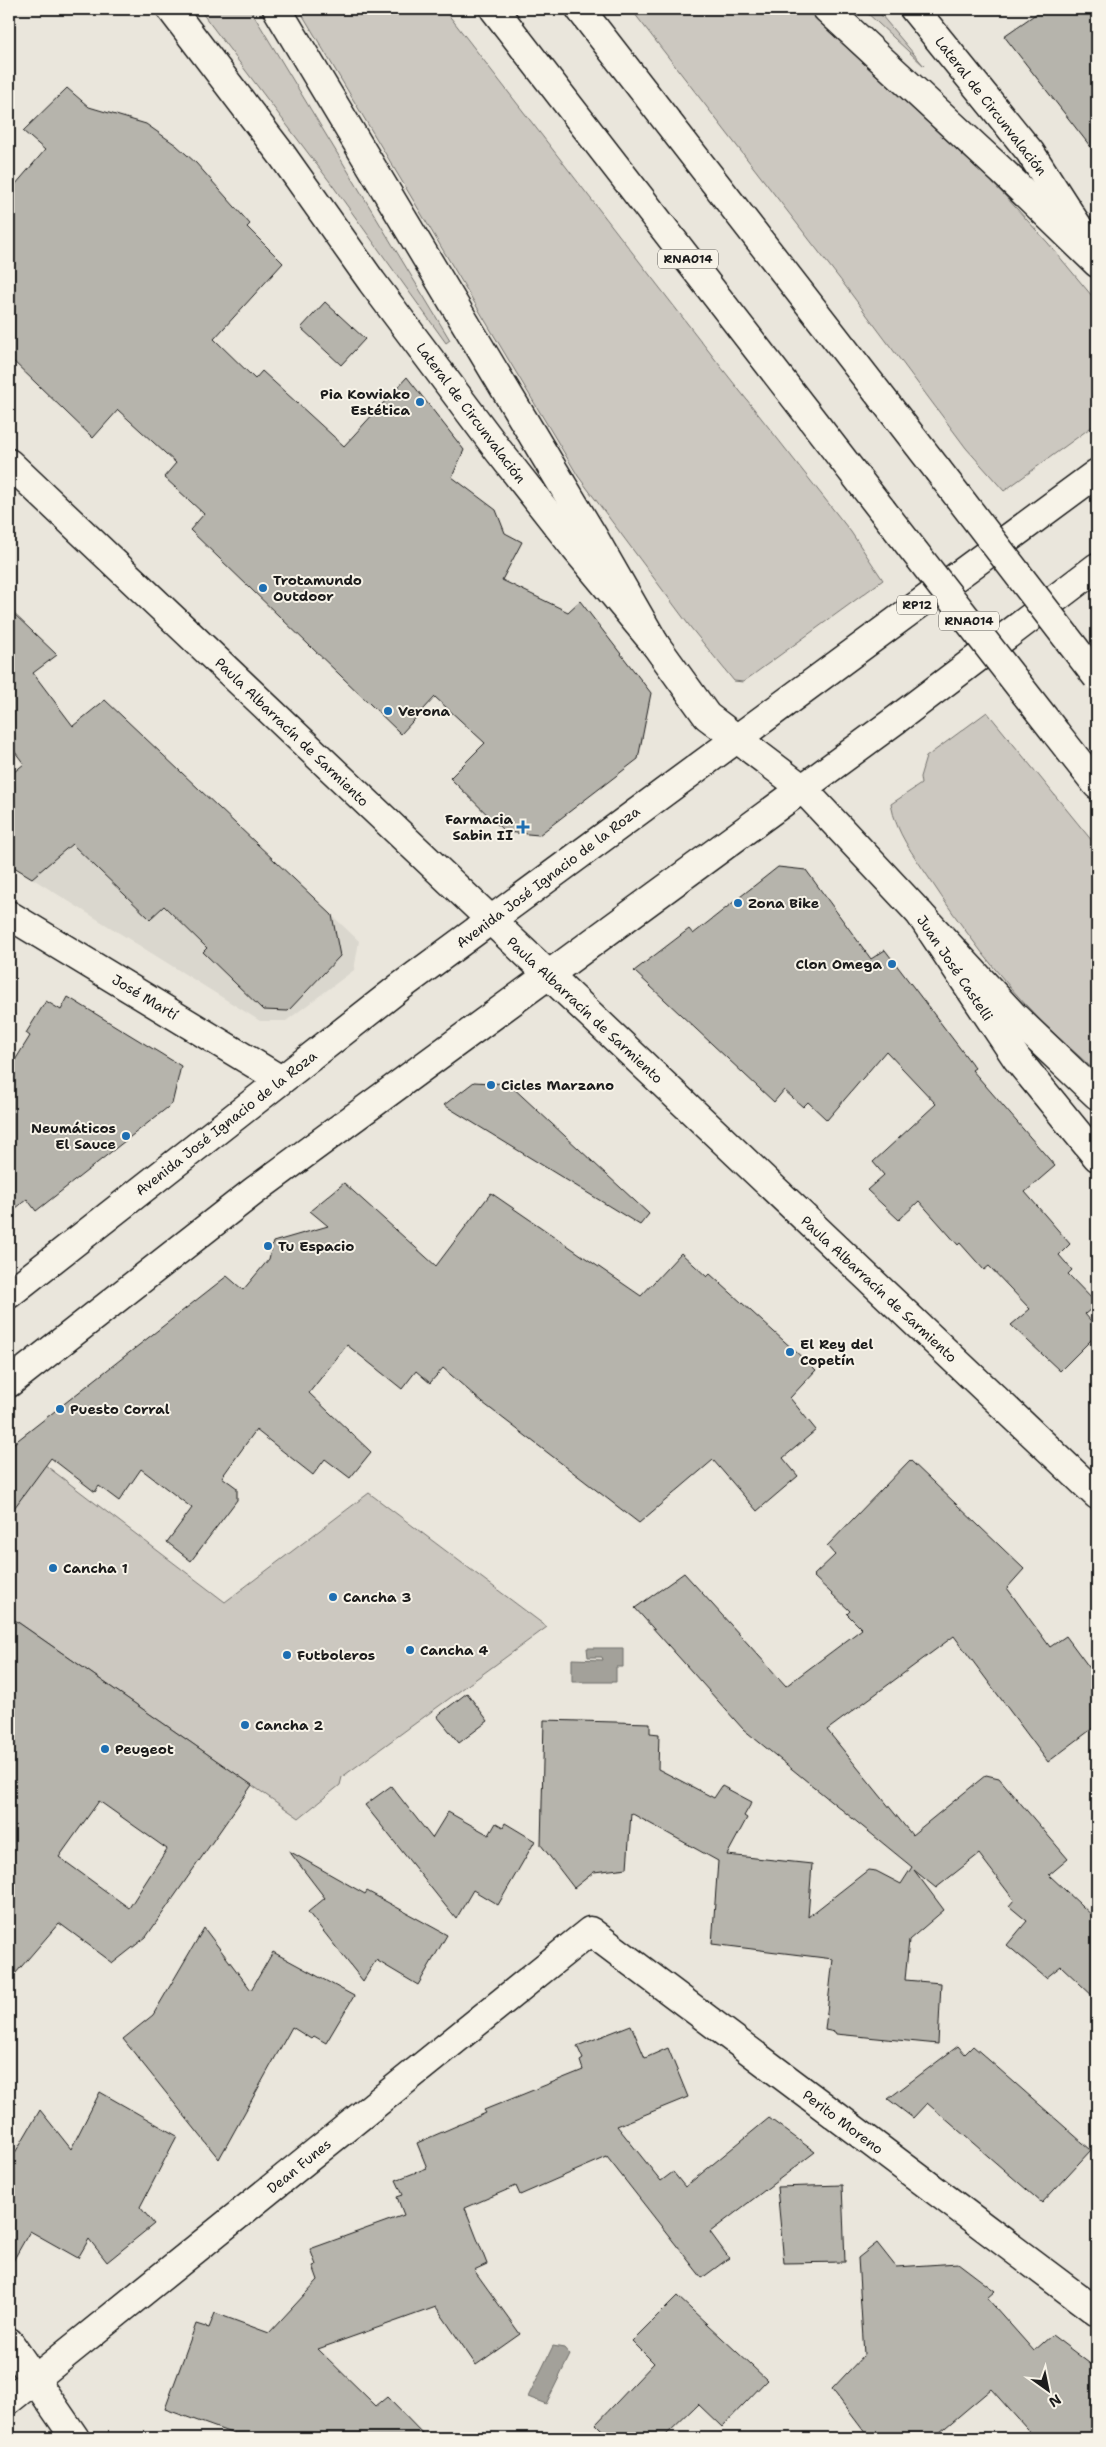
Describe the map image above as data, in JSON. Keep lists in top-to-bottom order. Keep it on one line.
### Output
{"streets":{"main road":["Lateral de Circunvalación","RNA014","RP12","Paula Albarracín de Sarmiento","Avenida José Ignacio de la Roza","Juan José Castelli","José Martí","Perito Moreno","Dean Funes"]},"crossings":[["Lateral de Circunvalación","Avenida José Ignacio de la Roza"],["Lateral de Circunvalación","Juan José Castelli"],["Paula Albarracín de Sarmiento","Avenida José Ignacio de la Roza"],["Avenida José Ignacio de la Roza","José Martí"],["Perito Moreno","Dean Funes"]],"places":{"other":["Pia Kowiako Estética","Trotamundo Outdoor","Verona","Zona Bike","Clon Omega","Cicles Marzano","Neumáticos El Sauce","Tu Espacio","El Rey del Copetín","Puesto Corral","Cancha 1","Cancha 3","Cancha 4","Futboleros","Cancha 2","Peugeot"],"health":["Farmacia Sabin II"]},"north":"bottom right"}
